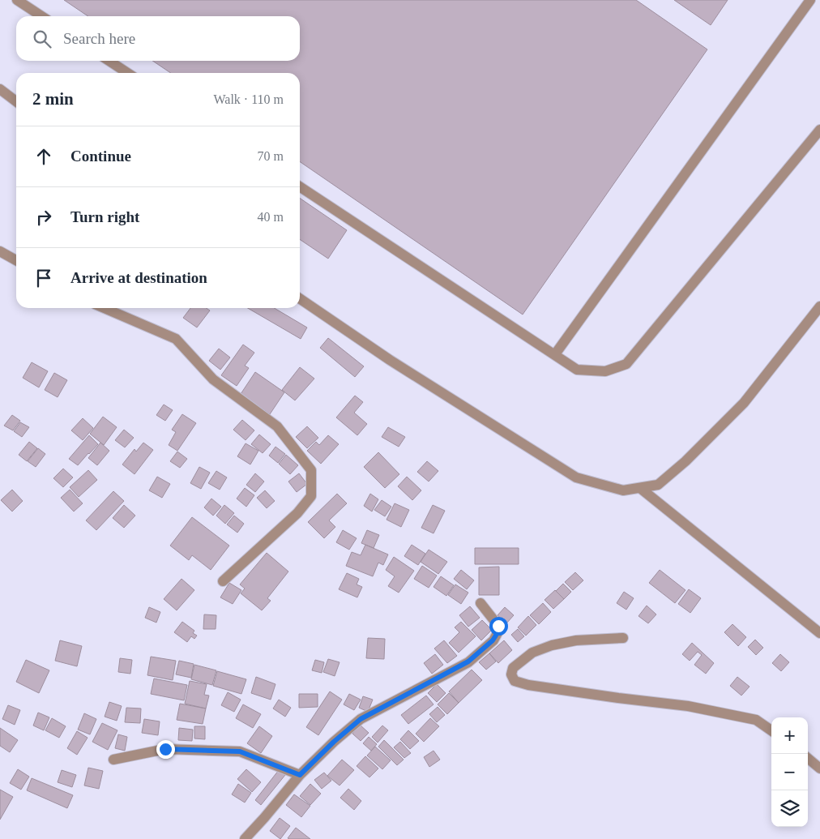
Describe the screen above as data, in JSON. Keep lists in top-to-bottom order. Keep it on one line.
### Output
{"page":{"search":"Search here","heading":["2 min","Walk · 110 m"],"list":[["Continue","70 m"],["Turn right","40 m"],"Arrive at destination"],"map_buttons":["+","−"]}}
